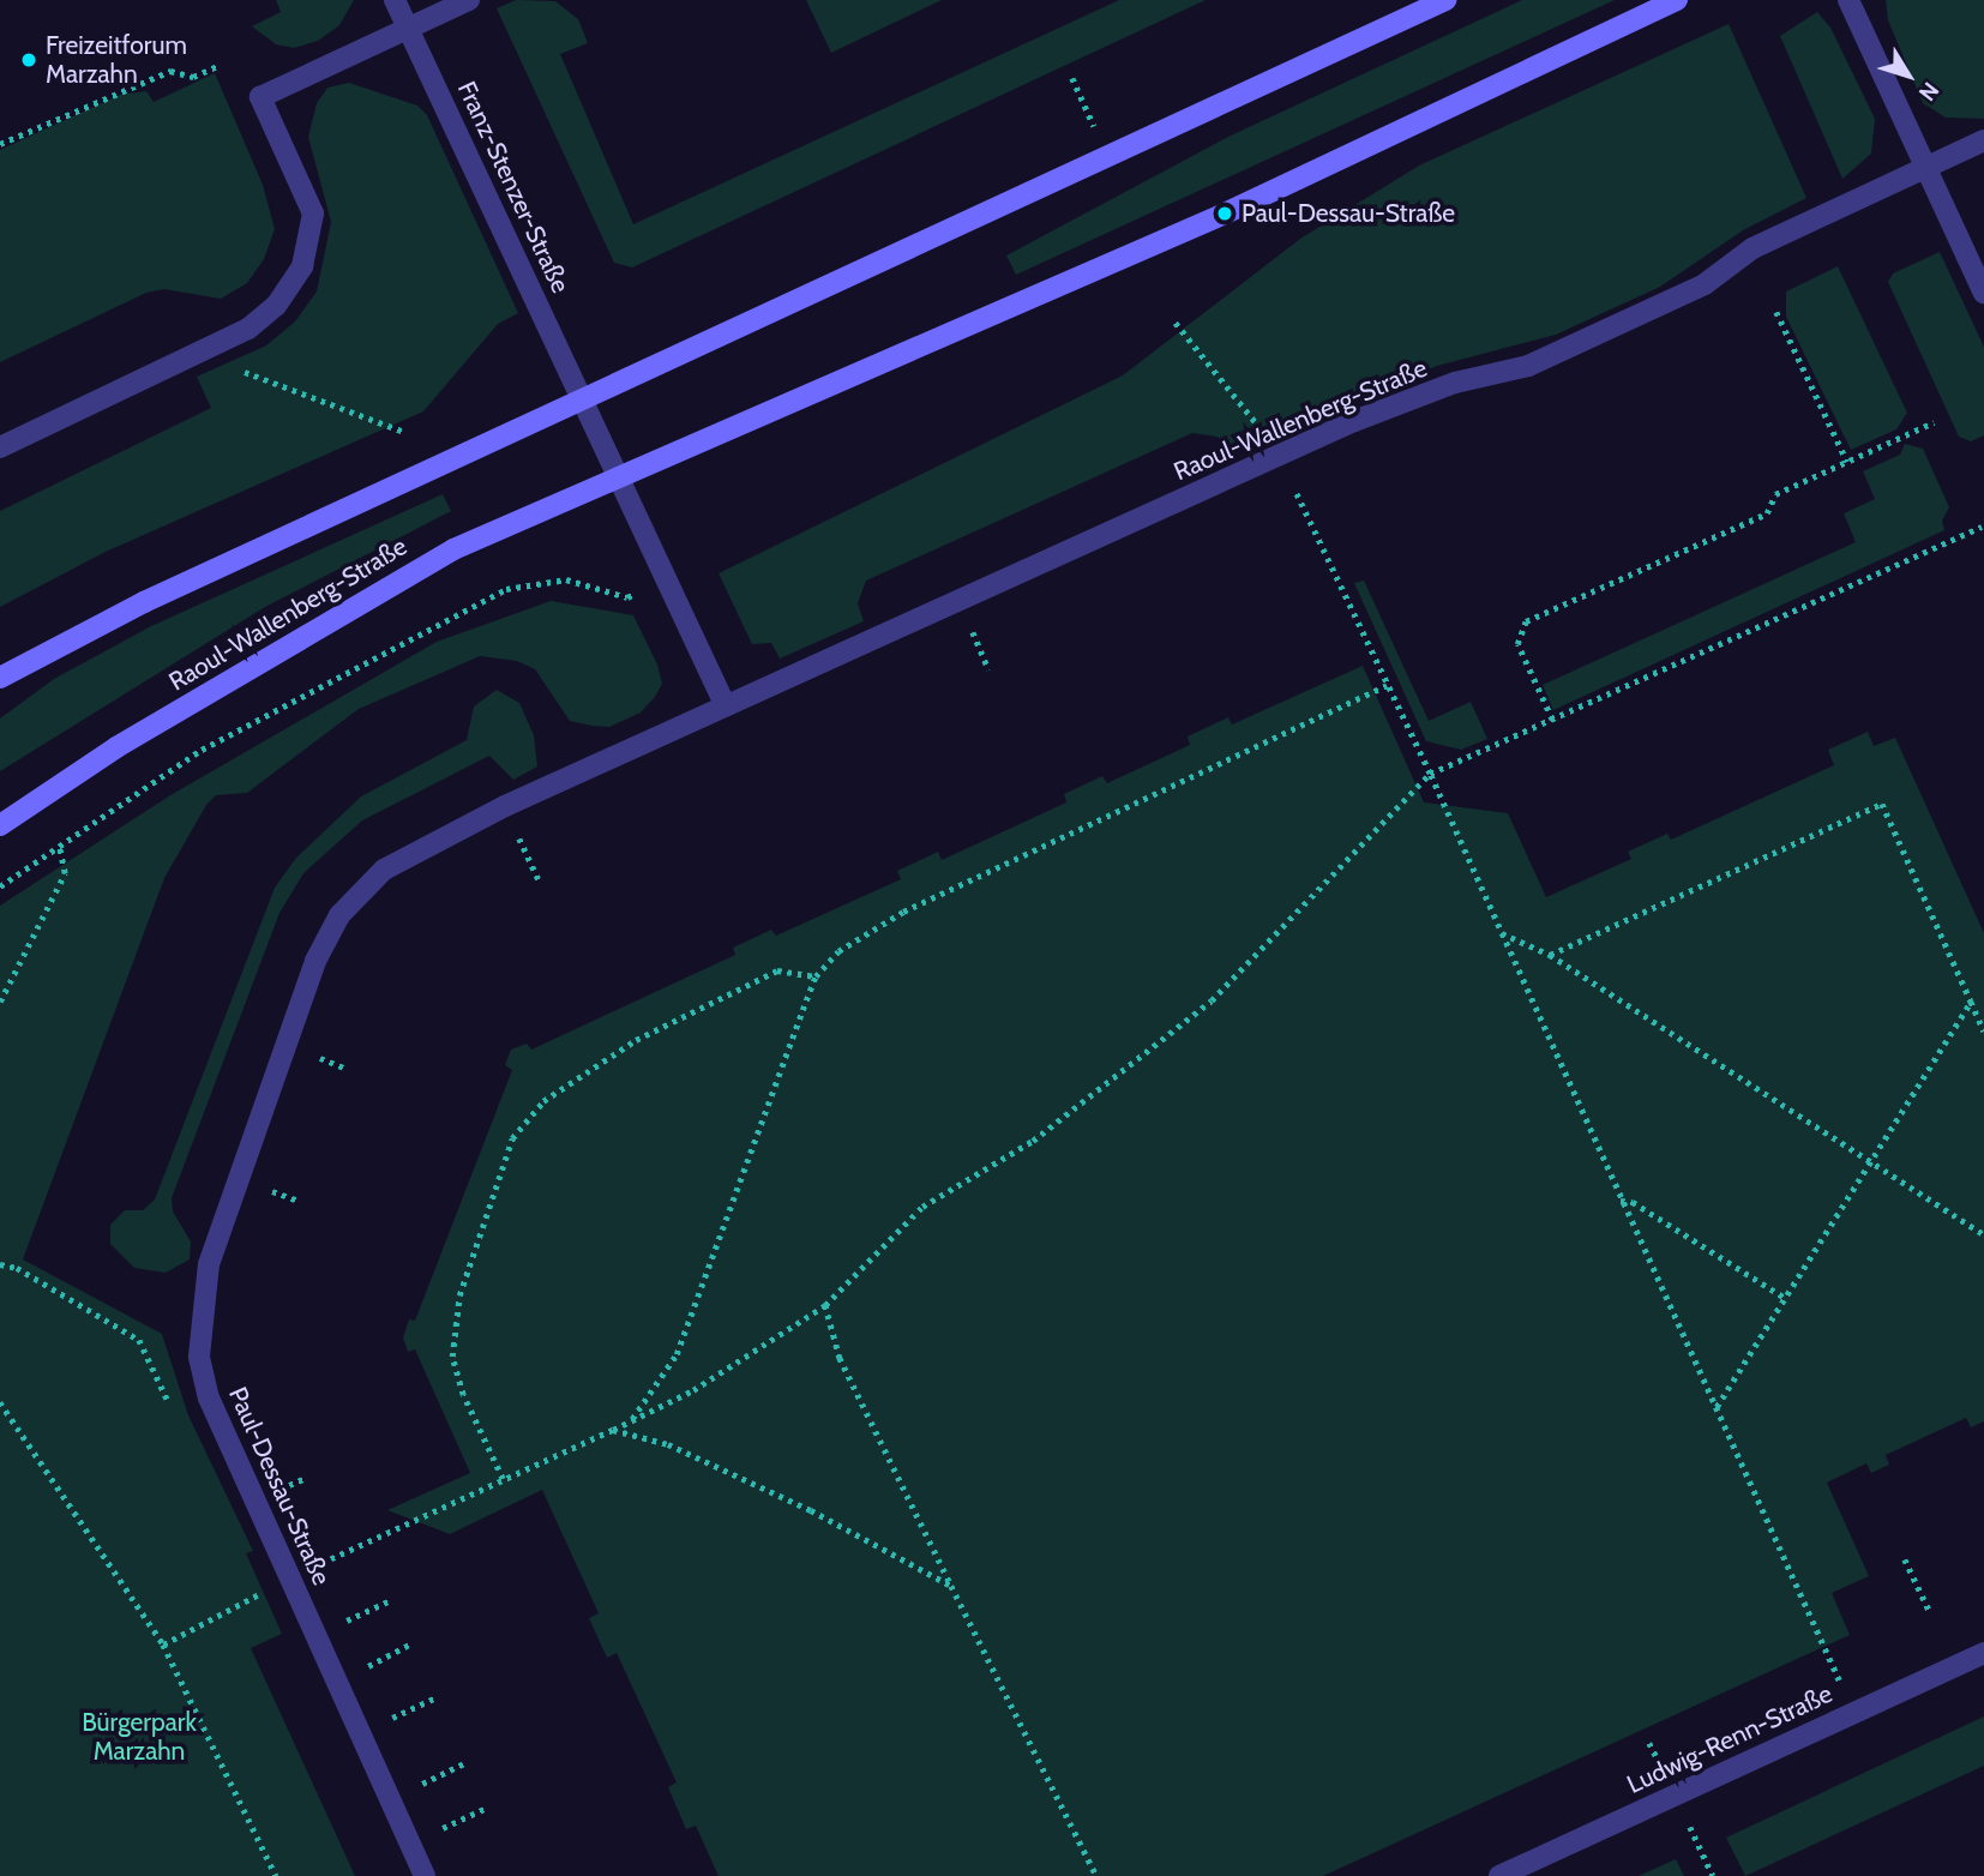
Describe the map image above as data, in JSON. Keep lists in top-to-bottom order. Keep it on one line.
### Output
{"streets":{"main road":["Raoul-Wallenberg-Straße"],"street":["Franz-Stenzer-Straße","Paul-Dessau-Straße","Ludwig-Renn-Straße"]},"crossings":[["Raoul-Wallenberg-Straße","Paul-Dessau-Straße"]],"parks":["Bürgerpark Marzahn"],"places":["Freizeitforum Marzahn","Paul-Dessau-Straße"],"north":"bottom right"}
